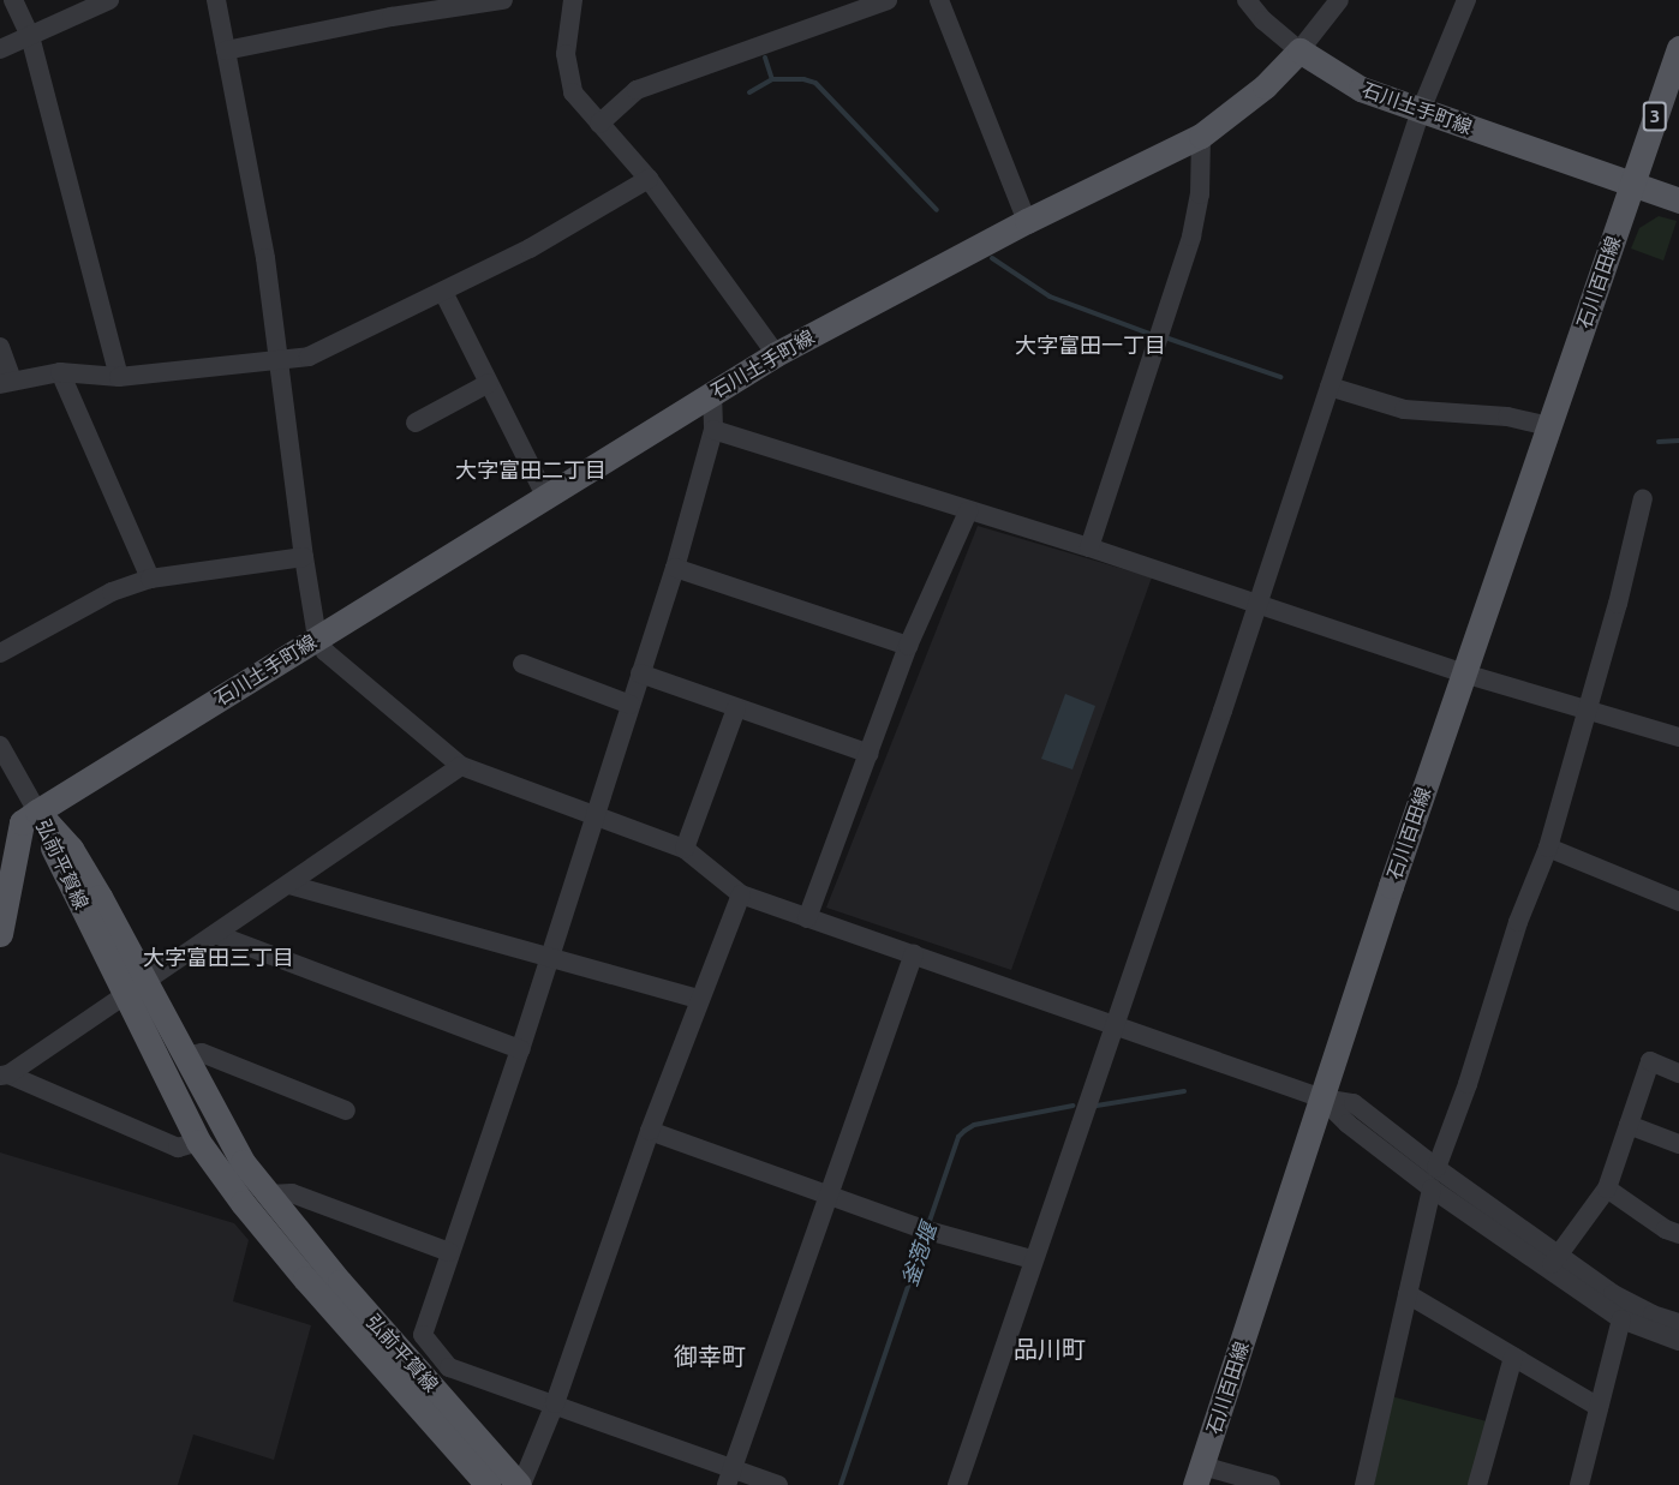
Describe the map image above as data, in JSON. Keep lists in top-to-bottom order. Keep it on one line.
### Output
{"streets":{"main road":["石川土手町線","3","石川百田線","弘前平賀線"]},"crossings":[["石川土手町線","3"],["石川土手町線","石川百田線"],["石川土手町線","弘前平賀線"],["3","石川百田線"]],"districts":["大字富田一丁目","大字富田二丁目","大字富田三丁目","品川町","御幸町"],"water":["釜萢堰"]}
